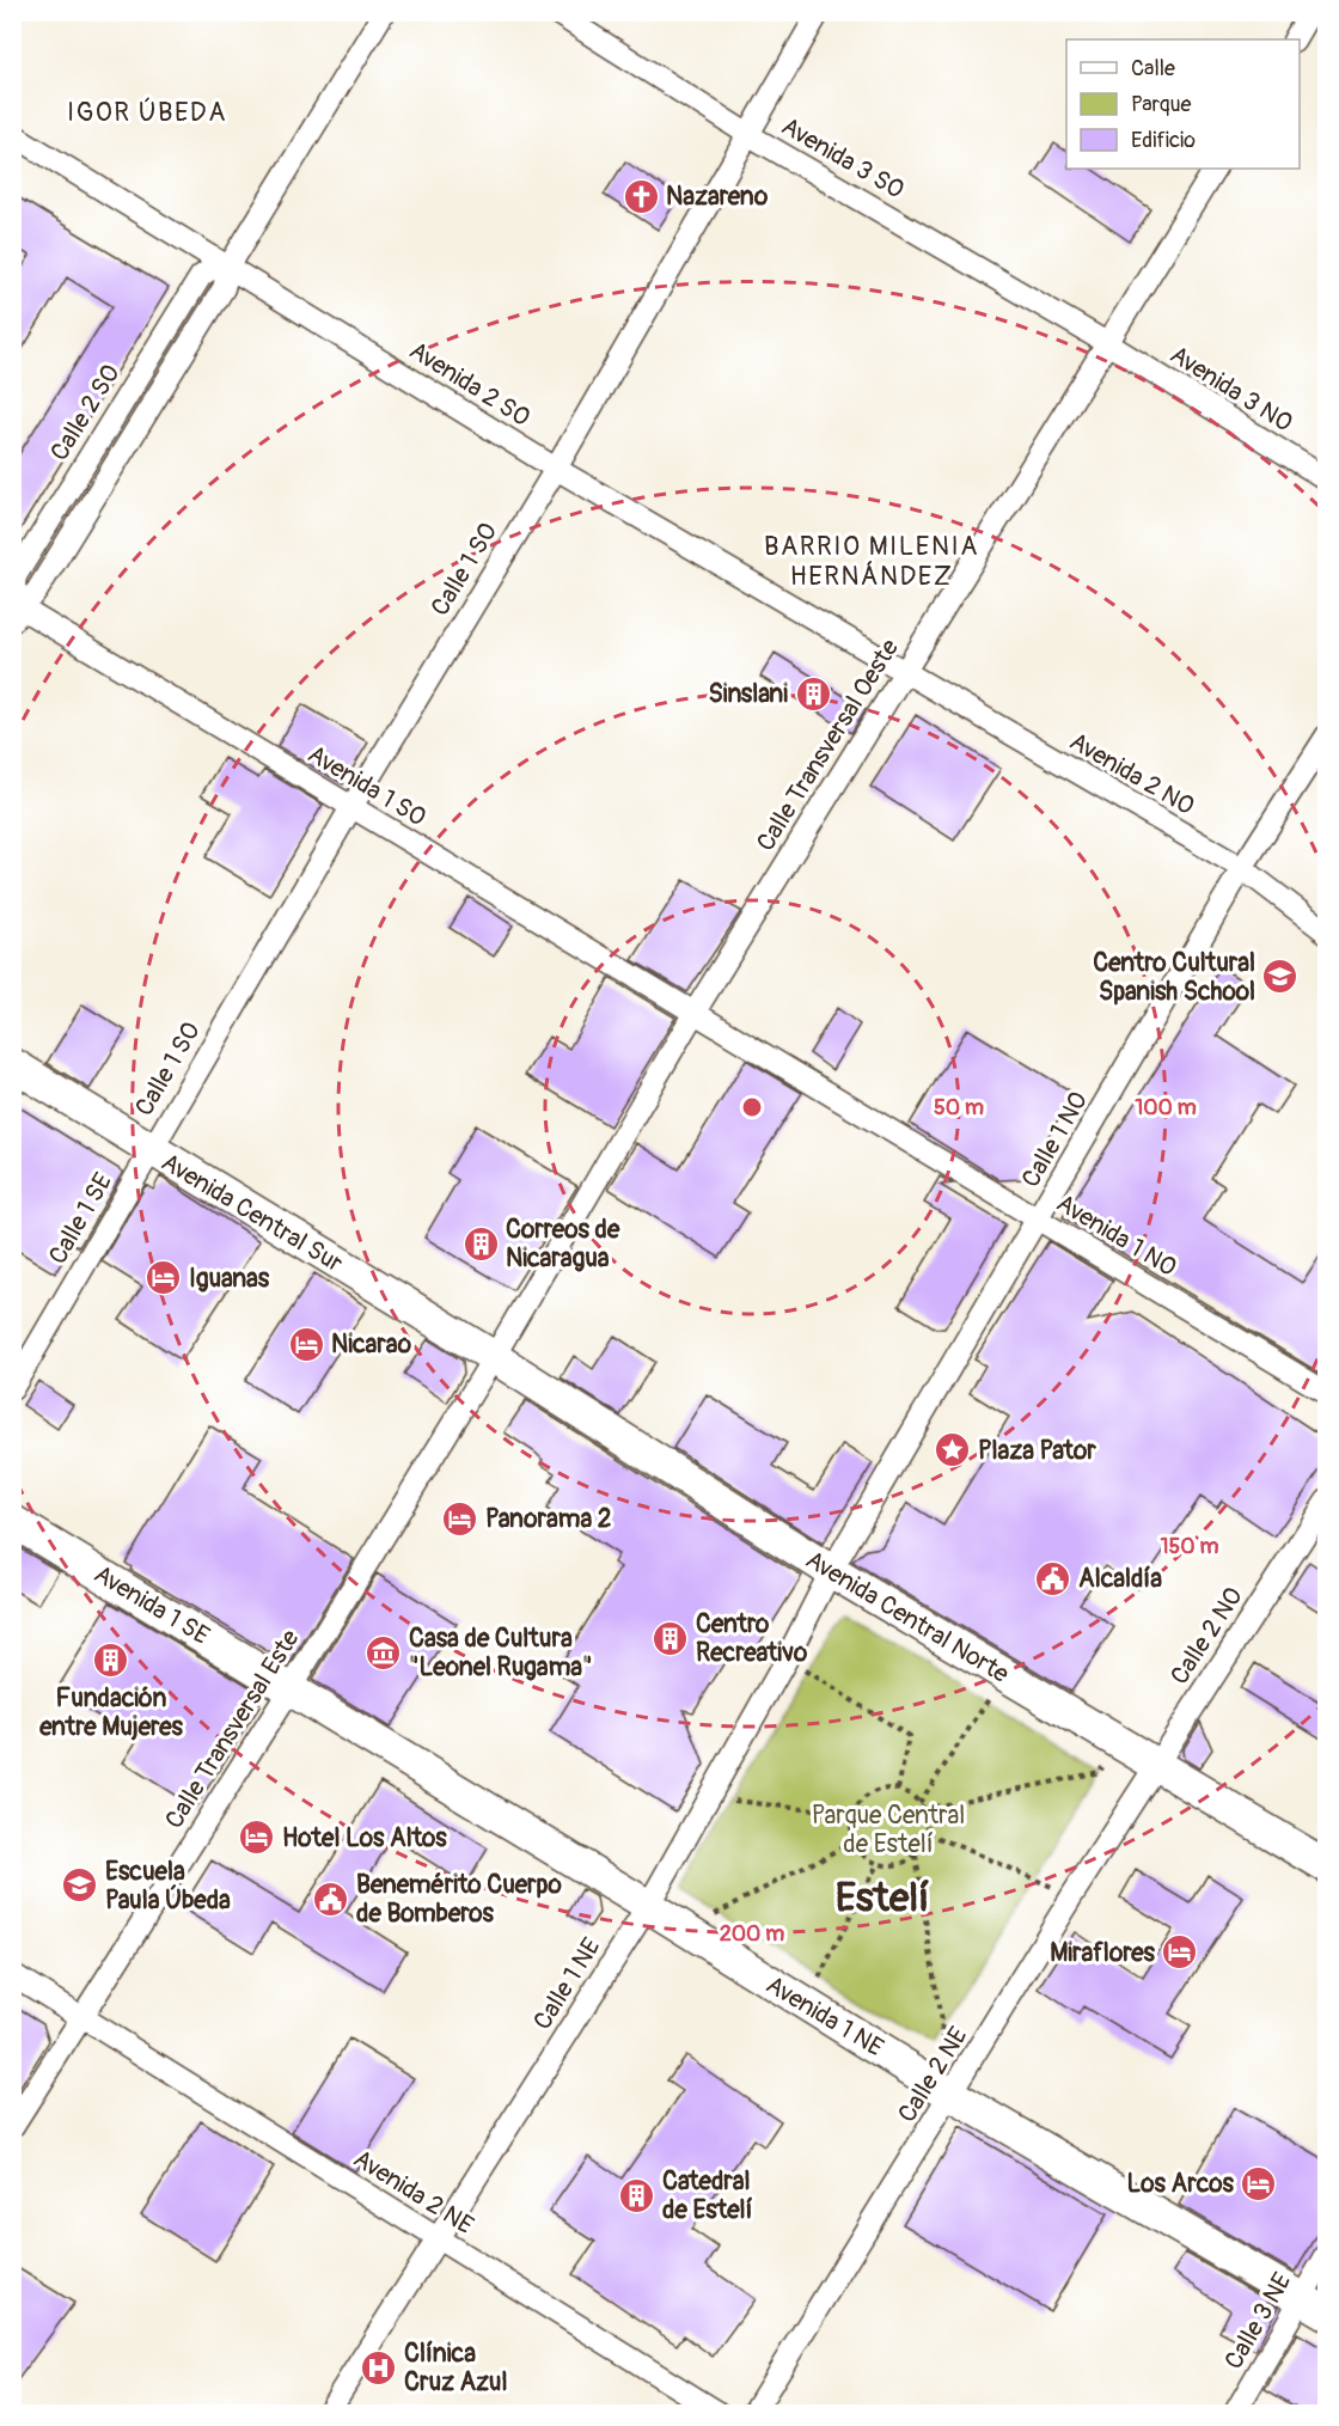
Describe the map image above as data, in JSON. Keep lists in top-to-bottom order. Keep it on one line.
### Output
{"streets":{"street":["Avenida 3 SO","Avenida 2 SO","Avenida 3 NO","Calle 2 SO","Calle 1 SO","Calle Transversal Oeste","Avenida 2 NO","Avenida 1 SO","Calle 1 NO","Avenida Central Sur","Calle 1 SE","Avenida 1 NO","Avenida 1 SE","Avenida Central Norte","Calle 2 NO","Calle Transversal Este","Calle 1 NE","Avenida 1 NE","Calle 2 NE","Avenida 2 NE","Calle 3 NE"]},"crossings":[["Avenida 3 SO","Avenida 3 NO"],["Avenida 3 SO","Calle 1 SO"],["Avenida 3 SO","Calle Transversal Oeste"],["Avenida 2 SO","Calle 2 SO"],["Avenida 2 SO","Calle 1 SO"],["Avenida 2 SO","Calle Transversal Oeste"],["Avenida 2 SO","Avenida 2 NO"],["Avenida 3 NO","Calle Transversal Oeste"],["Calle 2 SO","Avenida 1 SO"],["Calle 1 SO","Avenida 1 SO"],["Calle 1 SO","Avenida Central Sur"],["Calle 1 SO","Calle 1 SE"],["Calle Transversal Oeste","Avenida 2 NO"],["Calle Transversal Oeste","Avenida 1 SO"],["Calle Transversal Oeste","Avenida Central Sur"],["Calle Transversal Oeste","Avenida 1 NO"],["Calle Transversal Oeste","Avenida Central Norte"],["Calle Transversal Oeste","Calle Transversal Este"],["Avenida 2 NO","Calle 1 NO"],["Avenida 1 SO","Avenida 1 NO"],["Calle 1 NO","Avenida 1 NO"],["Calle 1 NO","Avenida Central Norte"],["Calle 1 NO","Calle 1 NE"],["Avenida Central Sur","Calle 1 SE"],["Avenida Central Sur","Avenida Central Norte"],["Avenida Central Sur","Calle Transversal Este"],["Avenida 1 SE","Calle Transversal Este"],["Avenida 1 SE","Avenida 1 NE"],["Avenida Central Norte","Calle 2 NO"],["Avenida Central Norte","Calle Transversal Este"],["Avenida Central Norte","Calle 1 NE"],["Avenida Central Norte","Calle 2 NE"],["Calle 2 NO","Calle 2 NE"],["Calle Transversal Este","Avenida 1 NE"],["Calle Transversal Este","Avenida 2 NE"],["Calle 1 NE","Avenida 1 NE"],["Calle 1 NE","Avenida 2 NE"],["Avenida 1 NE","Calle 2 NE"],["Avenida 1 NE","Calle 3 NE"]],"districts":["IGOR ÚBEDA","BARRIO MILENIA HERNÁNDEZ","Estelí"],"parks":["Parque Central de Estelí"],"places":{"church":["Nazareno"],"building":["Sinslani","Correos de Nicaragua","Centro Recreativo","Fundación entre Mujeres","Catedral de Estelí"],"school or university":["Centro Cultural Spanish School","Escuela Paula Úbeda"],"hotel":["Iguanas","Nicarao","Panorama 2","Hotel Los Altos","Miraflores","Los Arcos"],"place":["Plaza Pator"],"public building":["Alcaldía","Benemérito Cuerpo de Bomberos"],"museum":["Casa de Cultura \"Leonel Rugama\""],"hospital":["Clínica Cruz Azul"]},"legend":["Calle","Parque","Edificio"],"rings":["50 m","100 m","150 m","200 m"]}
